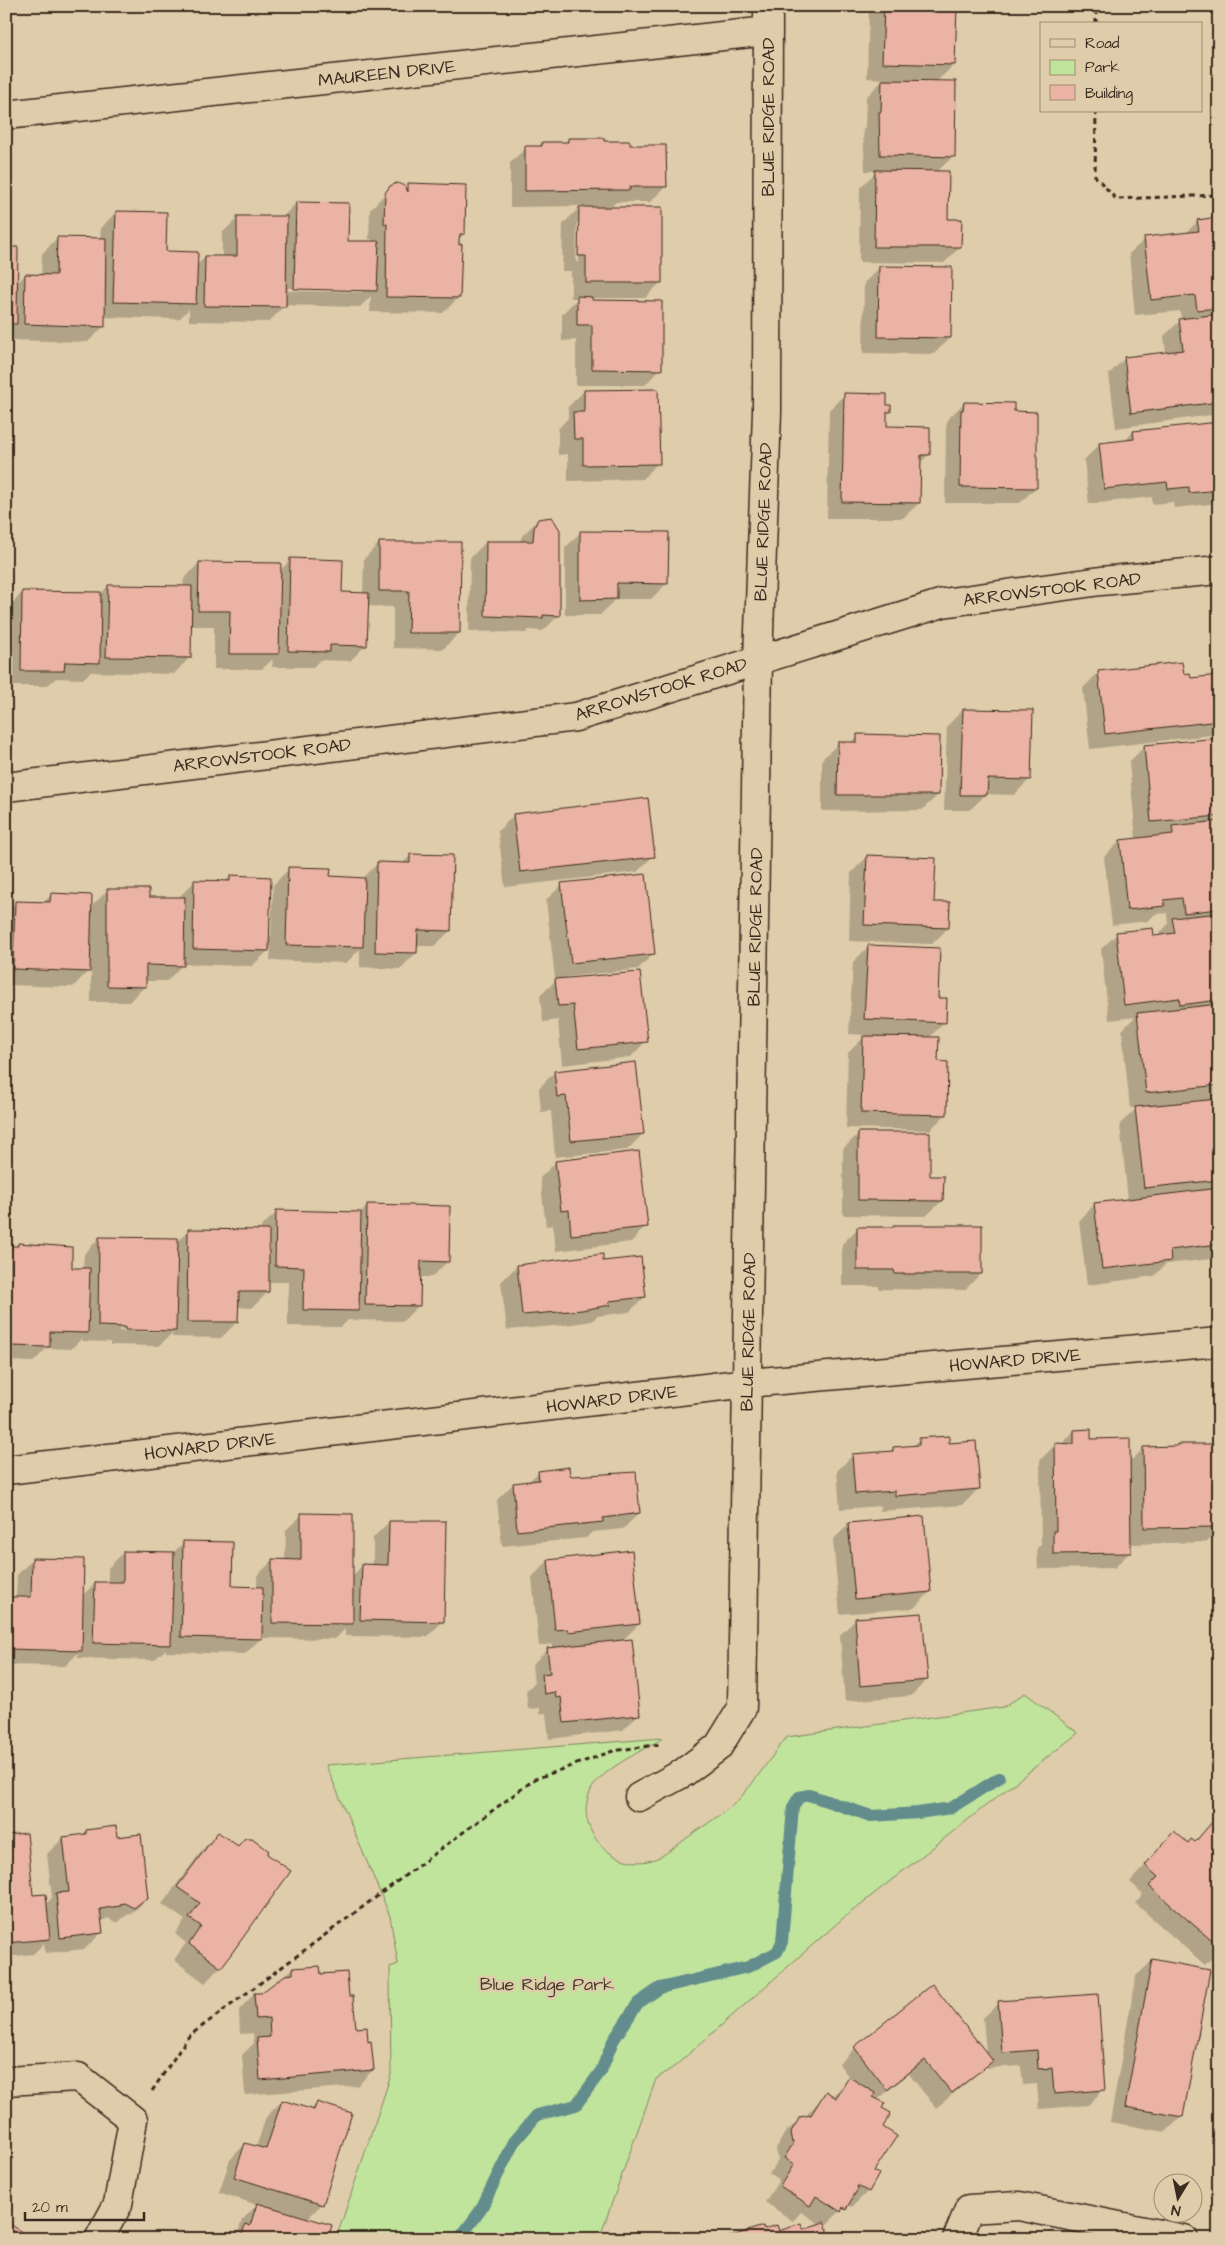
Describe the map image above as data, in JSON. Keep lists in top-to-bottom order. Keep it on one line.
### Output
{"streets":{"street":["MAUREEN DRIVE","BLUE RIDGE ROAD","ARROWSTOOK ROAD","HOWARD DRIVE"]},"crossings":[["MAUREEN DRIVE","BLUE RIDGE ROAD"],["BLUE RIDGE ROAD","ARROWSTOOK ROAD"],["BLUE RIDGE ROAD","HOWARD DRIVE"]],"parks":["Blue Ridge Park"],"legend":["Road","Park","Building"],"scale_bar":"20 m","north":"bottom"}
